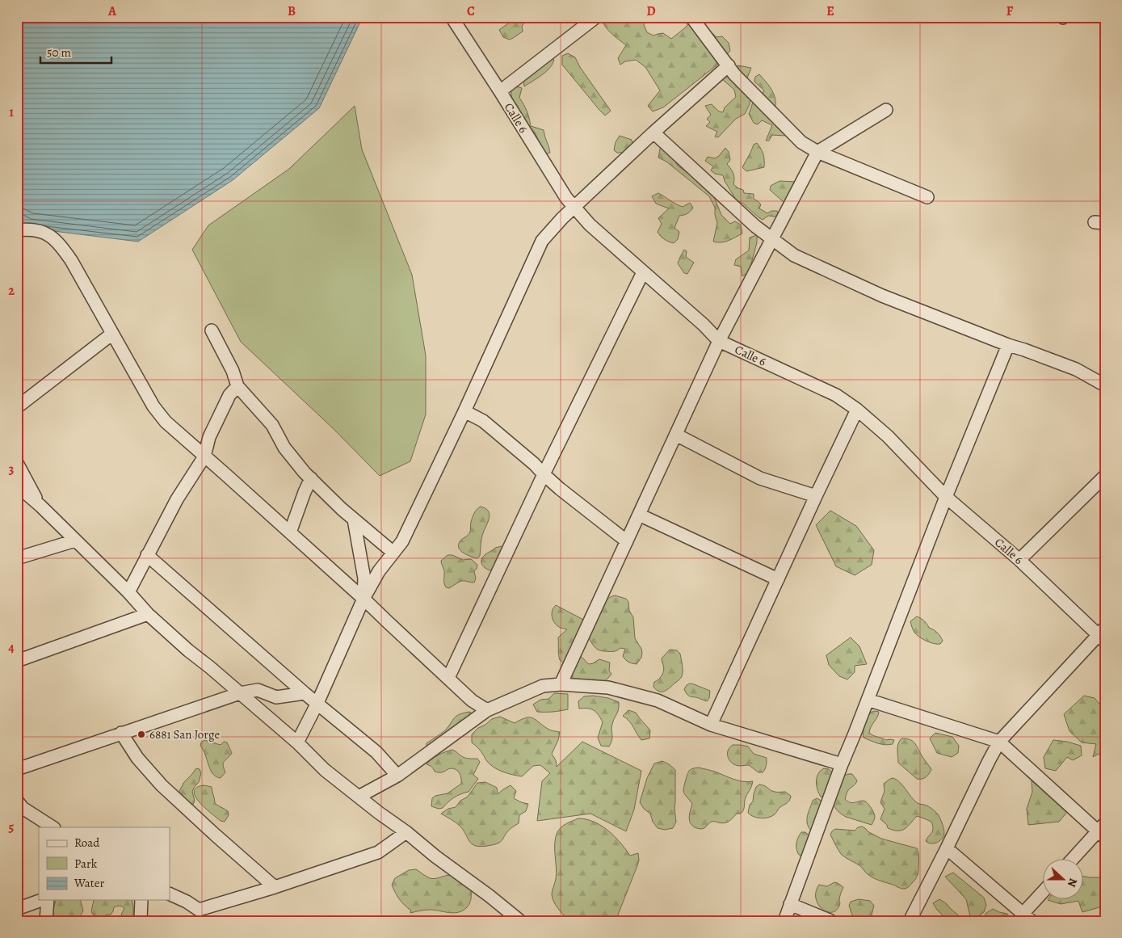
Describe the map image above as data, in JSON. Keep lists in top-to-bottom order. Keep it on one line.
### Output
{"streets":{"street":["Calle 6"]},"places":["6881 San Jorge"],"legend":["Road","Park","Water"],"scale_bar":"50 m","north":"right","grid":{"columns":["A","B","C","D","E","F"],"rows":["1","2","3","4","5"]}}
